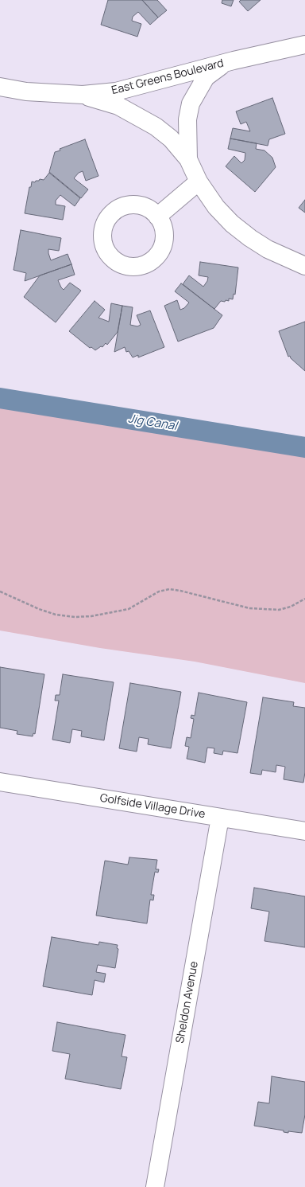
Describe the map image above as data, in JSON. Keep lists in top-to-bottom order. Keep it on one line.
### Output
{"streets":{"street":["East Greens Boulevard","Golfside Village Drive","Sheldon Avenue"]},"crossings":[["Golfside Village Drive","Sheldon Avenue"]],"water":["Jig Canal"]}
